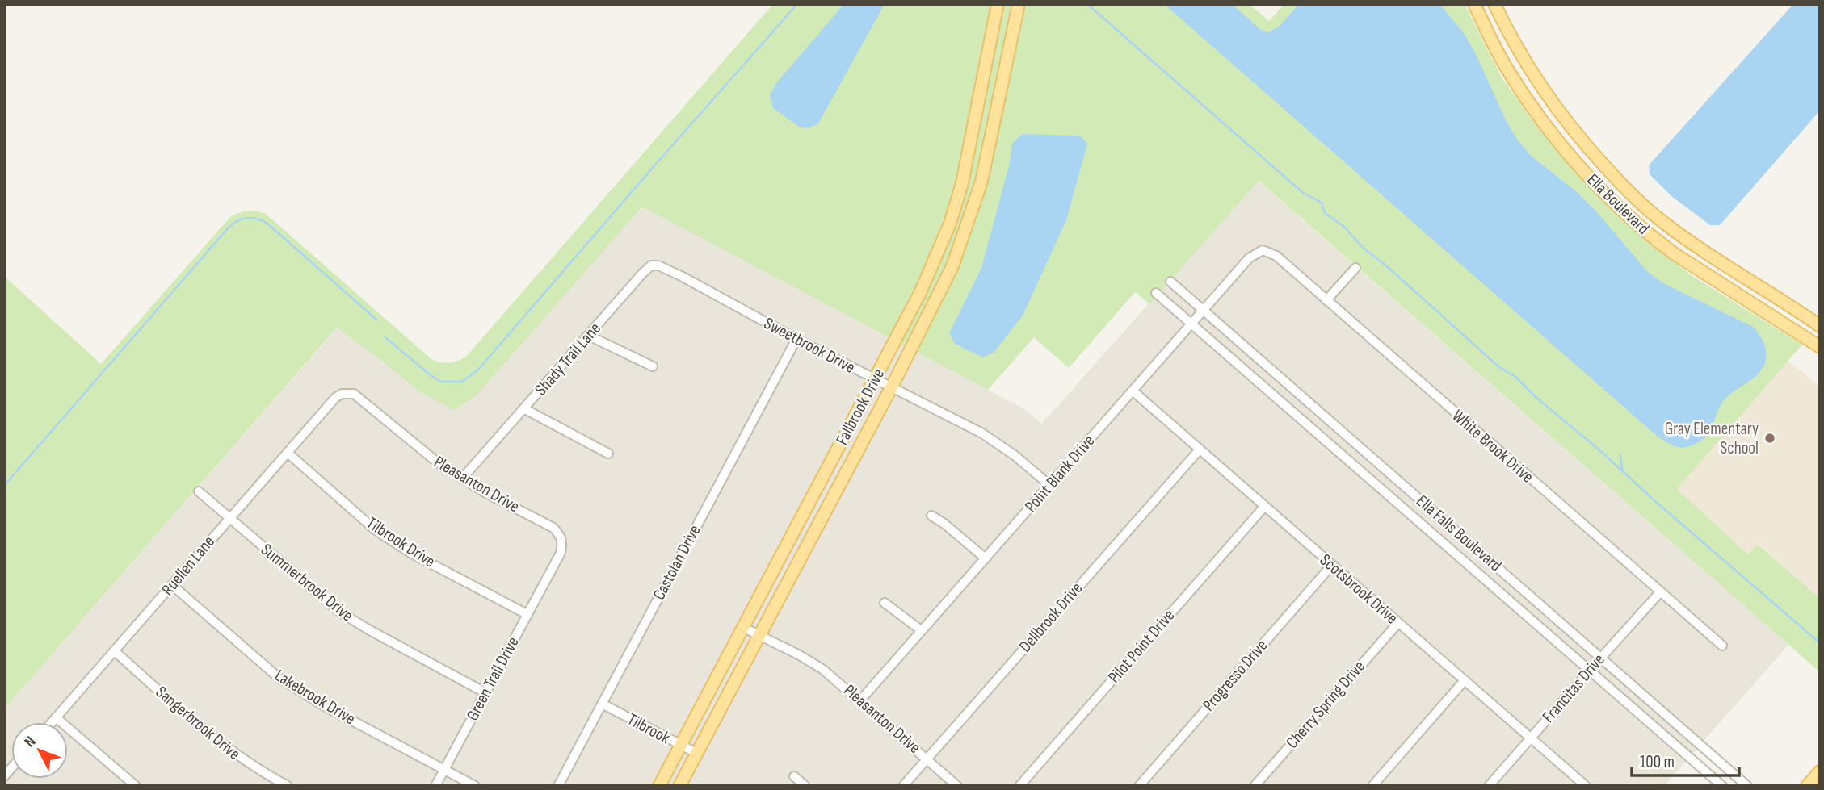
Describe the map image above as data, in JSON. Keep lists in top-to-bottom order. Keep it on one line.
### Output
{"streets":{"main road":["Ella Boulevard","Fallbrook Drive"],"street":["Sweetbrook Drive","Shady Trail Lane","White Brook Drive","Point Blank Drive","Pleasanton Drive","Ella Falls Boulevard","Tilbrook Drive","Castolan Drive","Ruellen Lane","Summerbrook Drive","Scotsbrook Drive","Dellbrook Drive","Pilot Point Drive","Progresso Drive","Green Trail Drive","Francitas Drive","Lakebrook Drive","Cherry Spring Drive","Sangerbrook Drive","Tilbrook"]},"crossings":[["Sweetbrook Drive","Shady Trail Lane"],["Sweetbrook Drive","Fallbrook Drive"],["Sweetbrook Drive","Point Blank Drive"],["Sweetbrook Drive","Castolan Drive"],["Shady Trail Lane","Pleasanton Drive"],["Fallbrook Drive","Pleasanton Drive"],["Fallbrook Drive","Tilbrook"],["White Brook Drive","Point Blank Drive"],["White Brook Drive","Francitas Drive"],["Point Blank Drive","Pleasanton Drive"],["Point Blank Drive","Ella Falls Boulevard"],["Point Blank Drive","Scotsbrook Drive"],["Pleasanton Drive","Ruellen Lane"],["Pleasanton Drive","Dellbrook Drive"],["Pleasanton Drive","Green Trail Drive"],["Ella Falls Boulevard","Francitas Drive"],["Tilbrook Drive","Ruellen Lane"],["Tilbrook Drive","Green Trail Drive"],["Castolan Drive","Tilbrook"],["Ruellen Lane","Summerbrook Drive"],["Ruellen Lane","Lakebrook Drive"],["Ruellen Lane","Sangerbrook Drive"],["Summerbrook Drive","Green Trail Drive"],["Scotsbrook Drive","Dellbrook Drive"],["Scotsbrook Drive","Pilot Point Drive"],["Scotsbrook Drive","Progresso Drive"],["Scotsbrook Drive","Francitas Drive"],["Scotsbrook Drive","Cherry Spring Drive"],["Green Trail Drive","Lakebrook Drive"]],"places":["Gray Elementary School"],"scale_bar":"100 m","north":"top left"}
